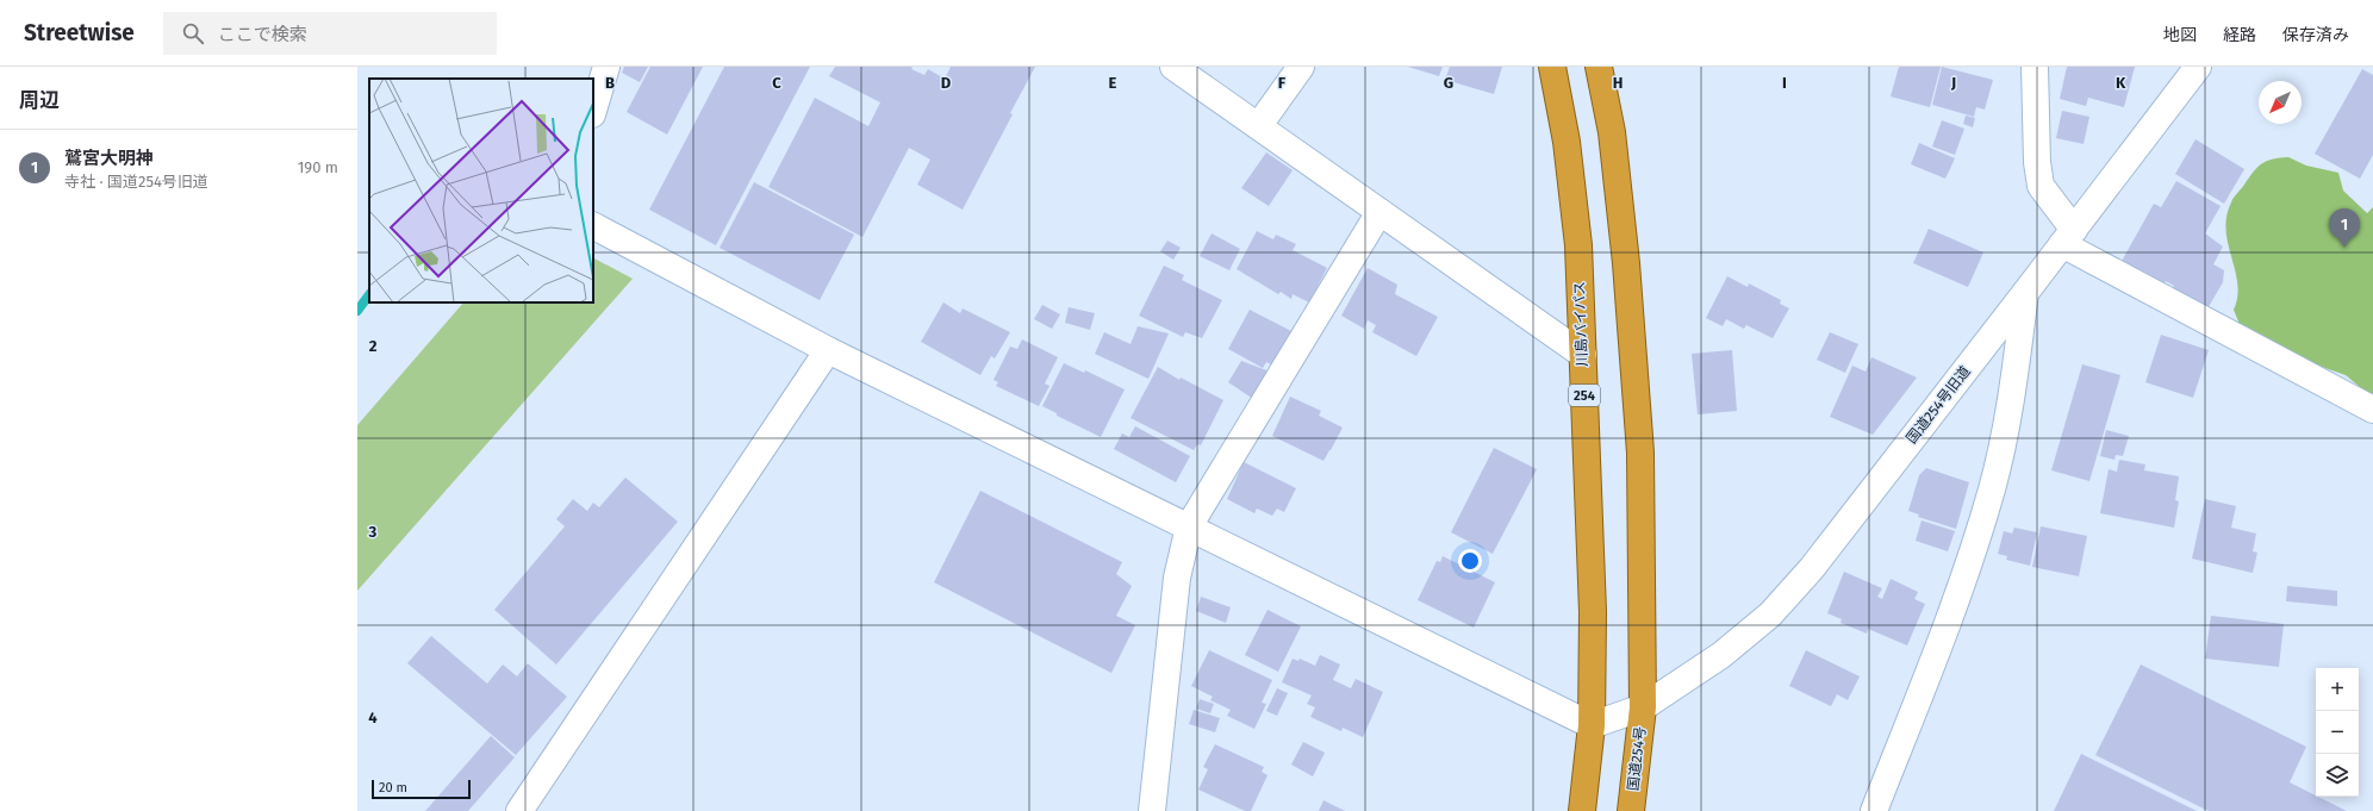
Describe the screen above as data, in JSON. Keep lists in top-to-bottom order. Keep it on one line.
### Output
{"streets":{"highway":["川島バイパス","254","国道254号"],"street":["国道254号旧道"]},"crossings":[["川島バイパス","254"],["川島バイパス","国道254号旧道"],["254","国道254号旧道"],["国道254号旧道","国道254号"]],"scale_bar":"20 m","north":"bottom left","page":{"header":"Streetwise","search":"ここで検索","nav":["地図","経路","保存済み"],"heading":"周辺","list":[{"mark":"1","name":"鷲宮大明神","note":"寺社 · 国道254号旧道","value":"190 m"}],"pins":"1","map_buttons":["+","−"],"scale":"20 m"},"grid":{"columns":["B","C","D","E","F","G","H","I","J","K"],"rows":["2","3","4"]}}
